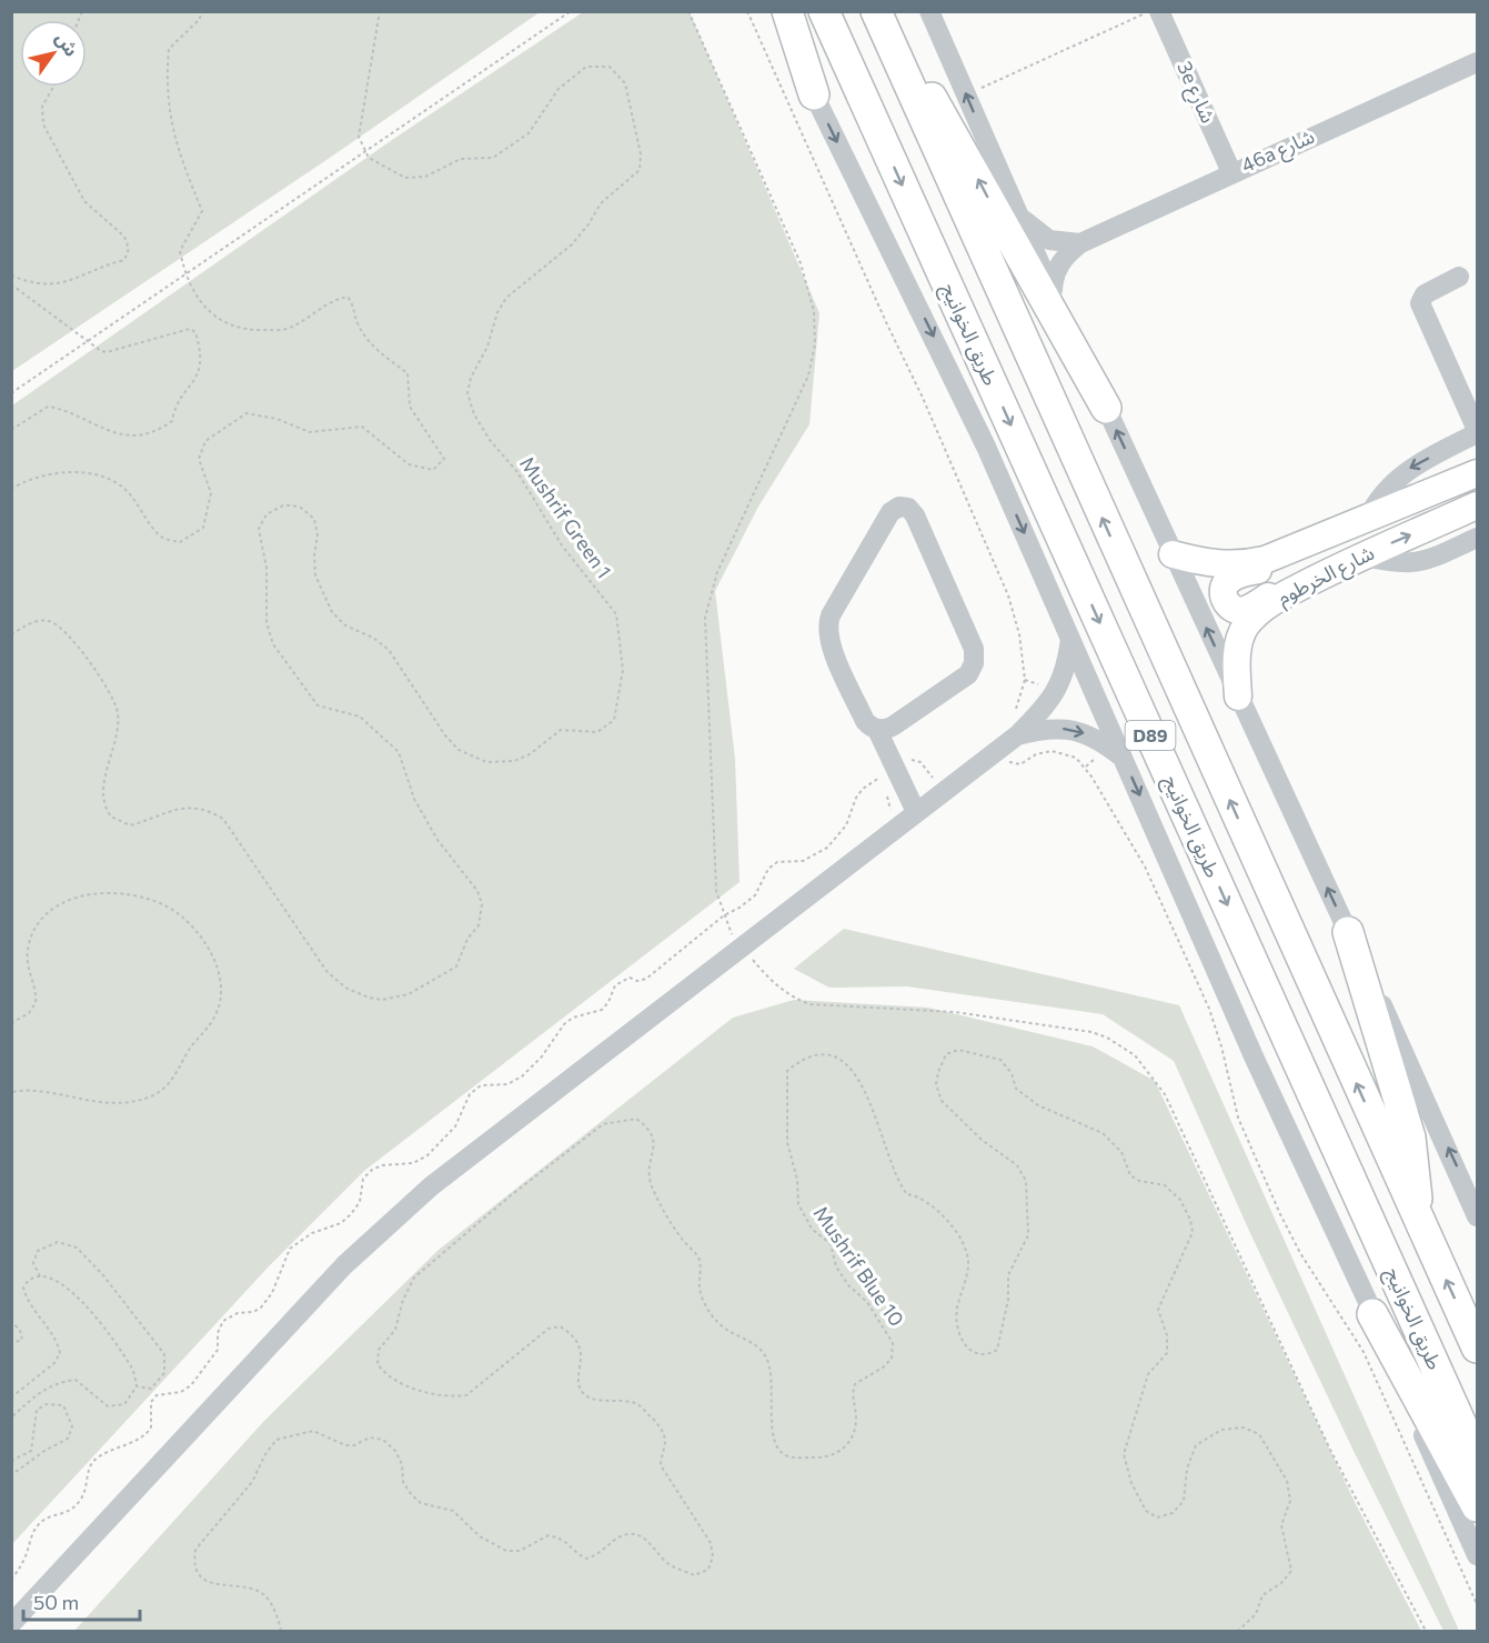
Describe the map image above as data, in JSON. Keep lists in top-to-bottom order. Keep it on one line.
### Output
{"streets":{"highway":["طريق الخوانيج","D89"],"main road":["شارع الخرطوم"],"street":["3e شارع","46a شارع"],"path":["Mushrif Green 1","Mushrif Blue 10"]},"crossings":[["3e شارع","46a شارع"]],"scale_bar":"50 m","north":"top right"}
